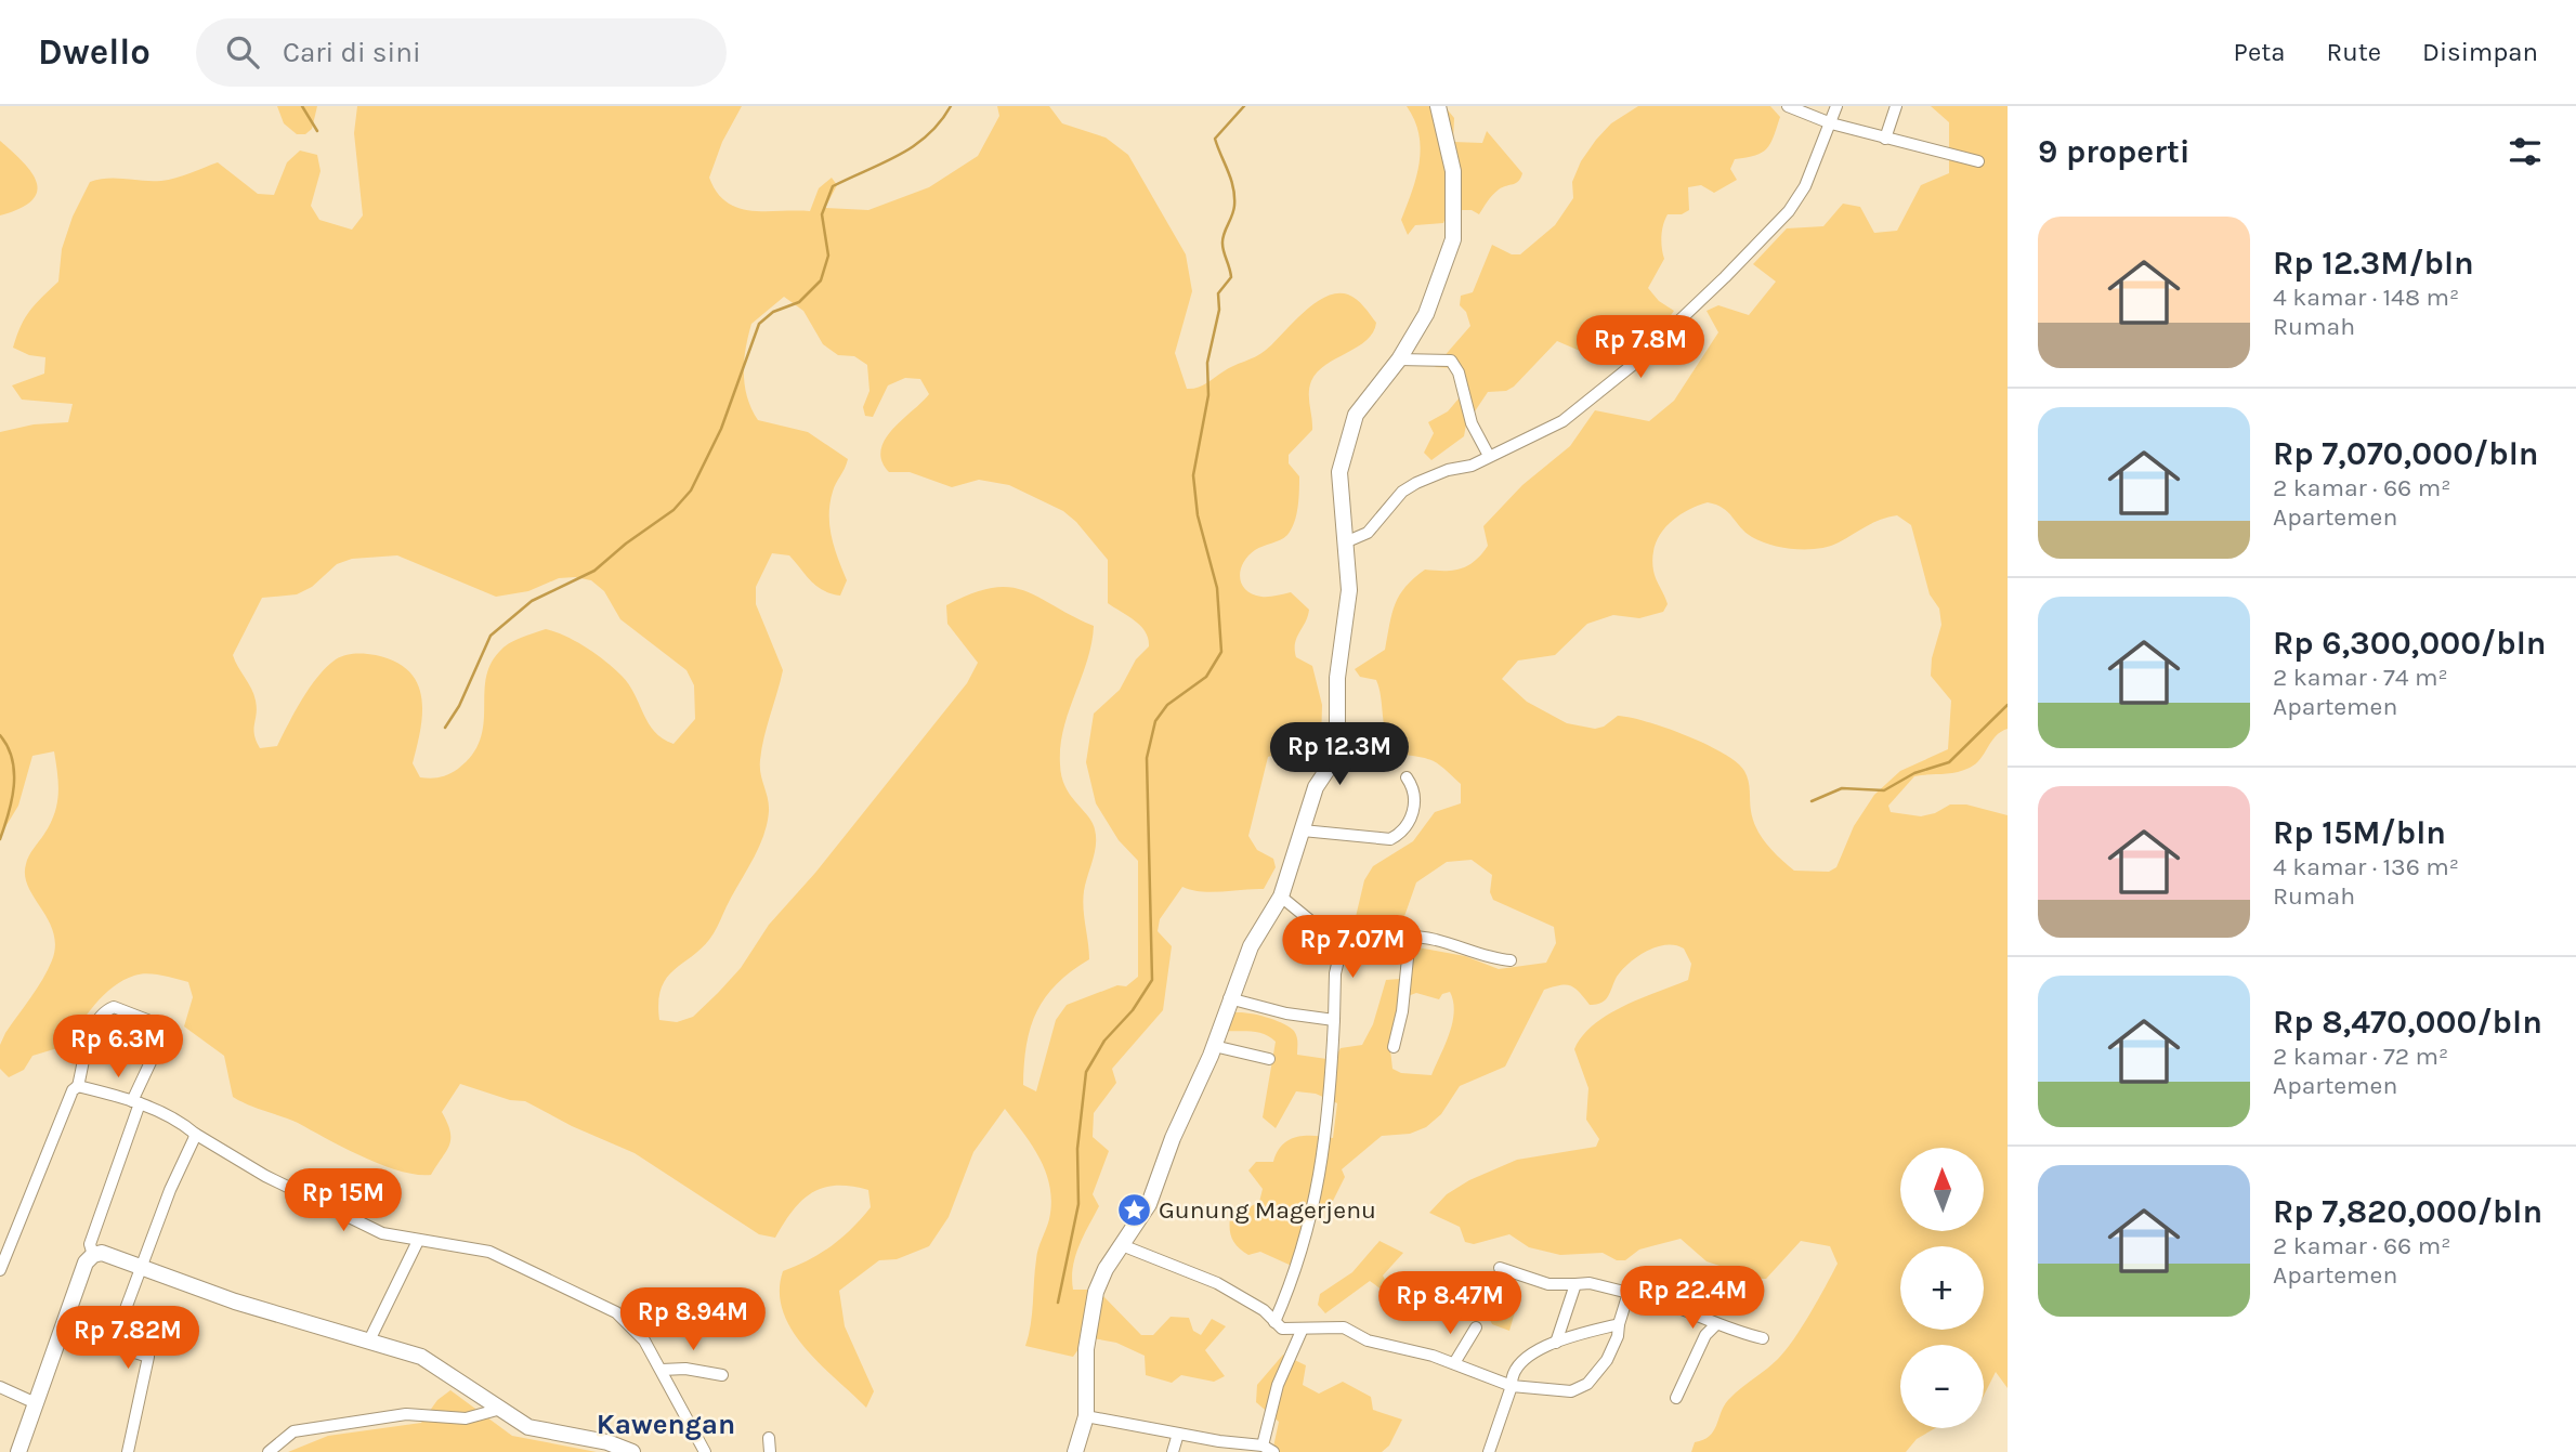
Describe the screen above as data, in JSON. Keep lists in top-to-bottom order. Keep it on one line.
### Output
{"districts":["Kawengan"],"places":{"place":["Gunung Magerjenu"]},"north":"top","page":{"header":"Dwello","search":"Cari di sini","nav":["Peta","Rute","Disimpan"],"heading":"9 properti","list":[{"name":"Rp 12.3M/bln","note":"4 kamar · 148 m² · Rumah"},{"name":"Rp 7,070,000/bln","note":"2 kamar · 66 m² · Apartemen"},{"name":"Rp 6,300,000/bln","note":"2 kamar · 74 m² · Apartemen"},{"name":"Rp 15M/bln","note":"4 kamar · 136 m² · Rumah"},{"name":"Rp 8,470,000/bln","note":"2 kamar · 72 m² · Apartemen"},{"name":"Rp 7,820,000/bln","note":"2 kamar · 66 m² · Apartemen"}],"price":["Rp 7.8M","Rp 12.3M","Rp 7.07M","Rp 6.3M","Rp 15M","Rp 22.4M","Rp 8.47M","Rp 8.94M","Rp 7.82M"],"map_buttons":["+","−"]}}
